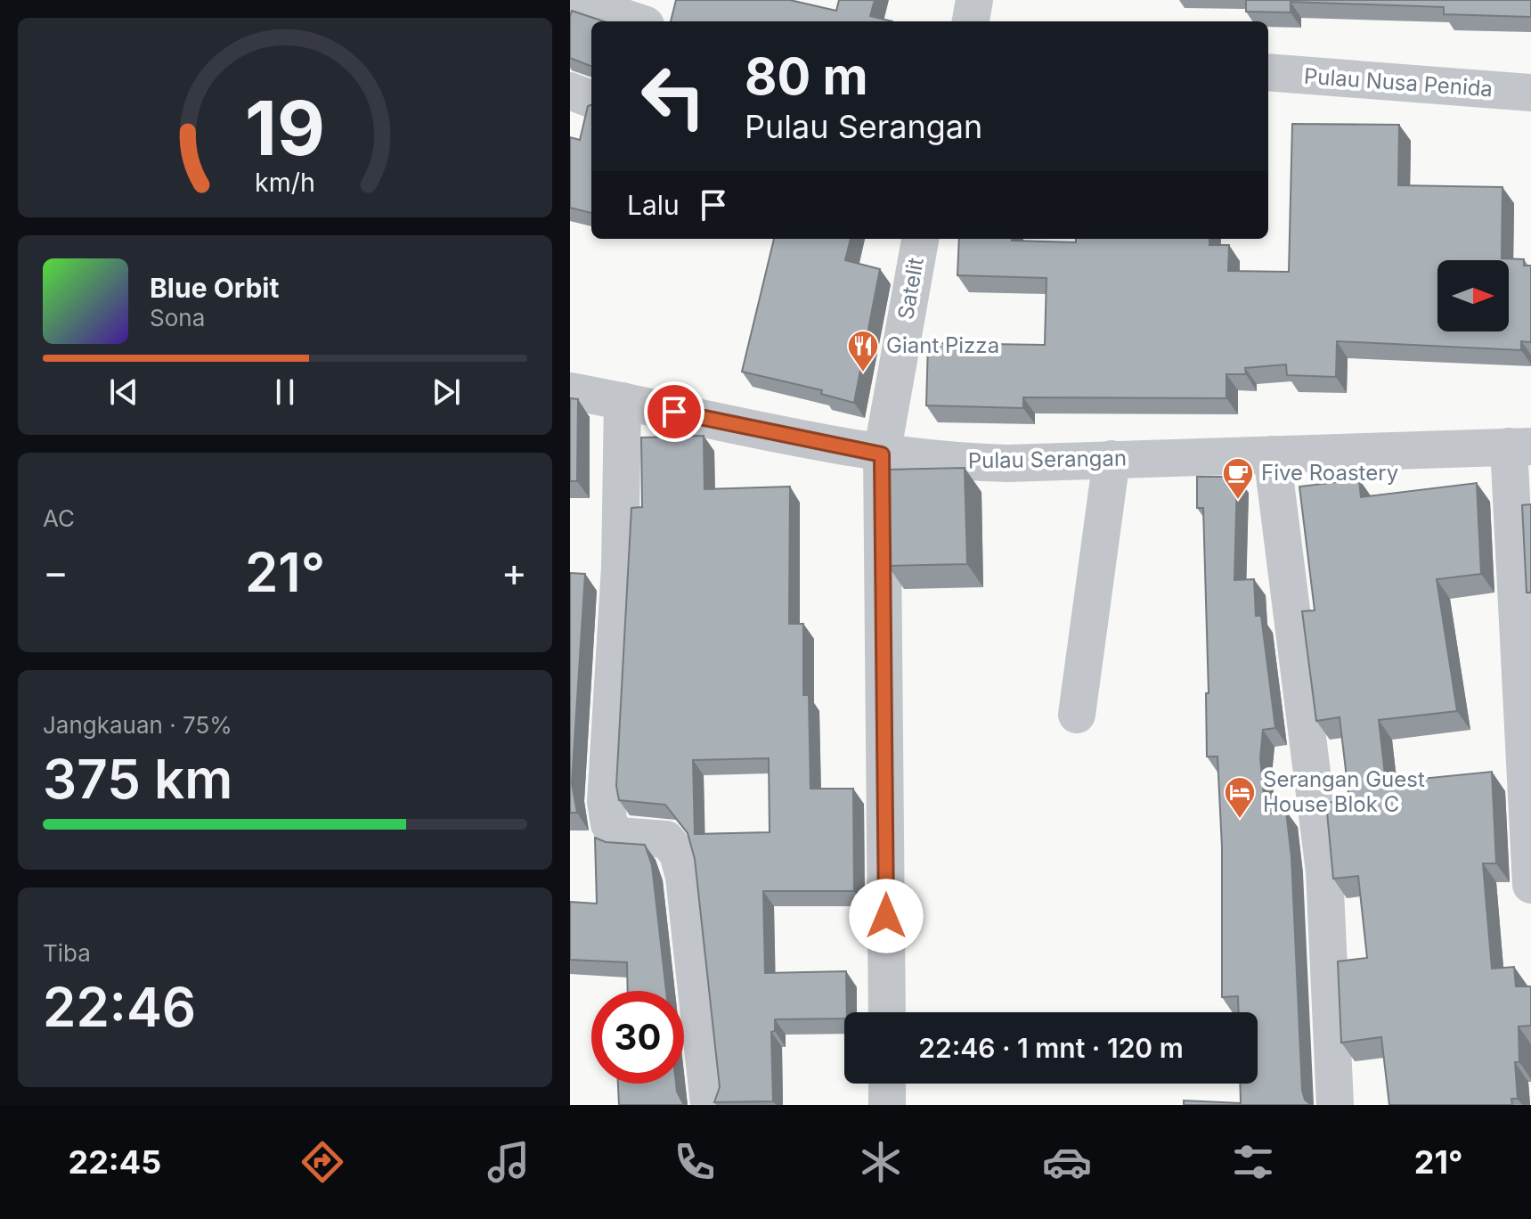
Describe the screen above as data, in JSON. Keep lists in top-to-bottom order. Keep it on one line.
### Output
{"streets":{"street":["Pulau Nusa Penida","Satelit","Pulau Serangan"]},"crossings":[["Satelit","Pulau Serangan"]],"places":{"restaurant":["Giant Pizza"],"cafe":["Five Roastery"],"hotel":["Serangan Guest House Blok C"]},"north":"right","page":{"turn":["80 m","Pulau Serangan"],"then":"Lalu","song":["Blue Orbit","Sona"],"tile":["AC",["Jangkauan · 75%","375 km"],["Tiba","22:46"]],"heat":["−","21°","+"],"limit":"30","trip":"22:46 · 1 mnt · 120 m","tabs":["22:45","21°"],"gauge":["19","km/h"]}}
